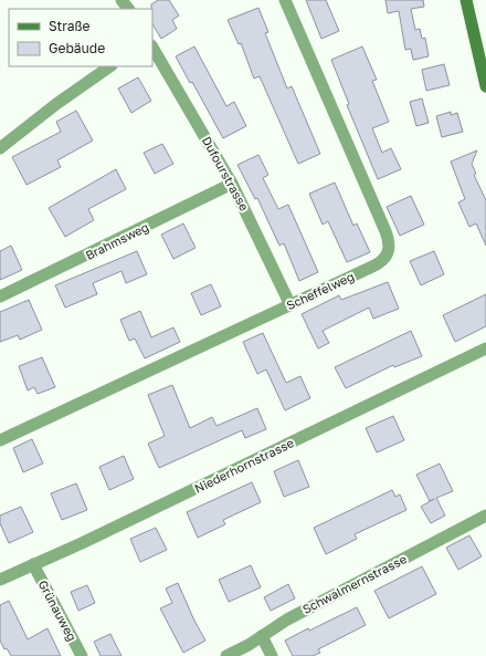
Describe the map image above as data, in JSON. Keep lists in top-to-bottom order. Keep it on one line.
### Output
{"streets":{"street":["Dufourstrasse","Brahmsweg","Scheffelweg","Niederhornstrasse","Schwalmernstrasse","Grünauweg"]},"crossings":[["Dufourstrasse","Brahmsweg"],["Dufourstrasse","Scheffelweg"],["Niederhornstrasse","Grünauweg"]],"legend":["Straße","Gebäude"]}
